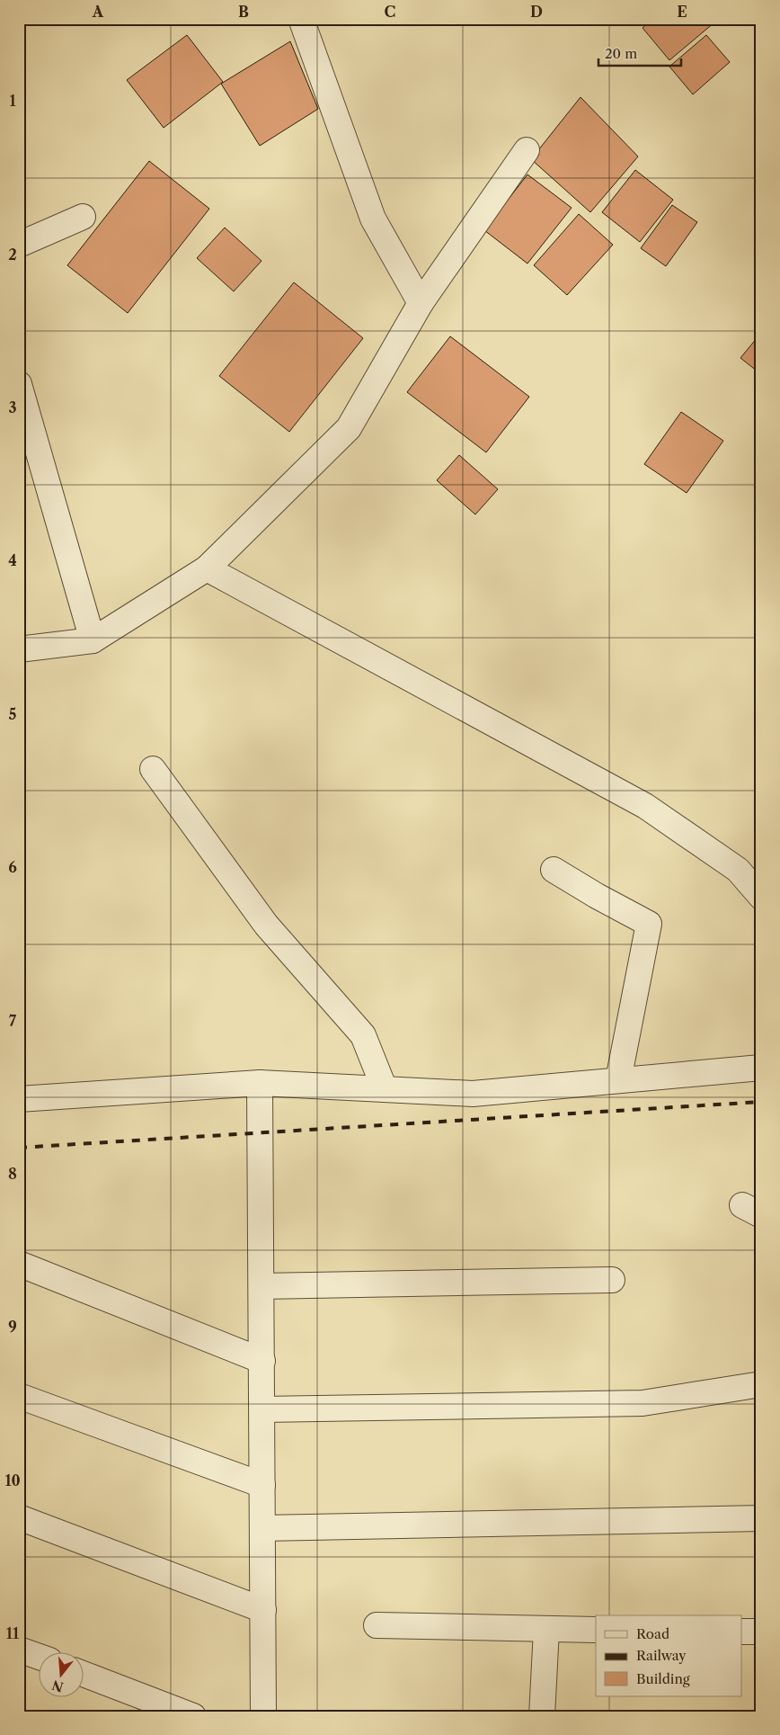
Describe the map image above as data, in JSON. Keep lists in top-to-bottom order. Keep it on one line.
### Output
{"legend":["Road","Railway","Building"],"scale_bar":"20 m","north":"bottom","grid":{"columns":["A","B","C","D","E"],"rows":["1","2","3","4","5","6","7","8","9","10","11"]}}
